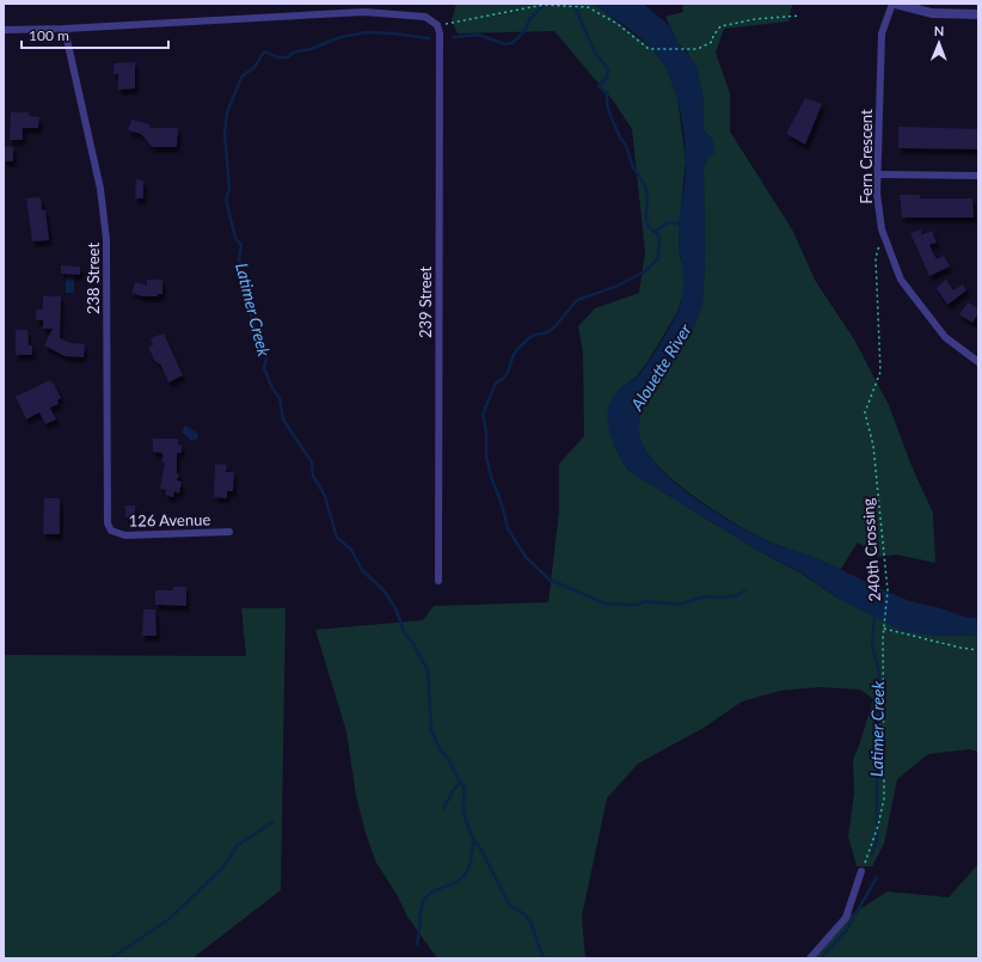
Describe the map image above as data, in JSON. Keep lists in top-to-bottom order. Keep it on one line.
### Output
{"streets":{"street":["Fern Crescent","238 Street","239 Street","126 Avenue"],"path":["240th Crossing"]},"crossings":[["Fern Crescent","240th Crossing"],["238 Street","126 Avenue"]],"water":["Latimer Creek","Alouette River"],"scale_bar":"100 m","north":"top"}
